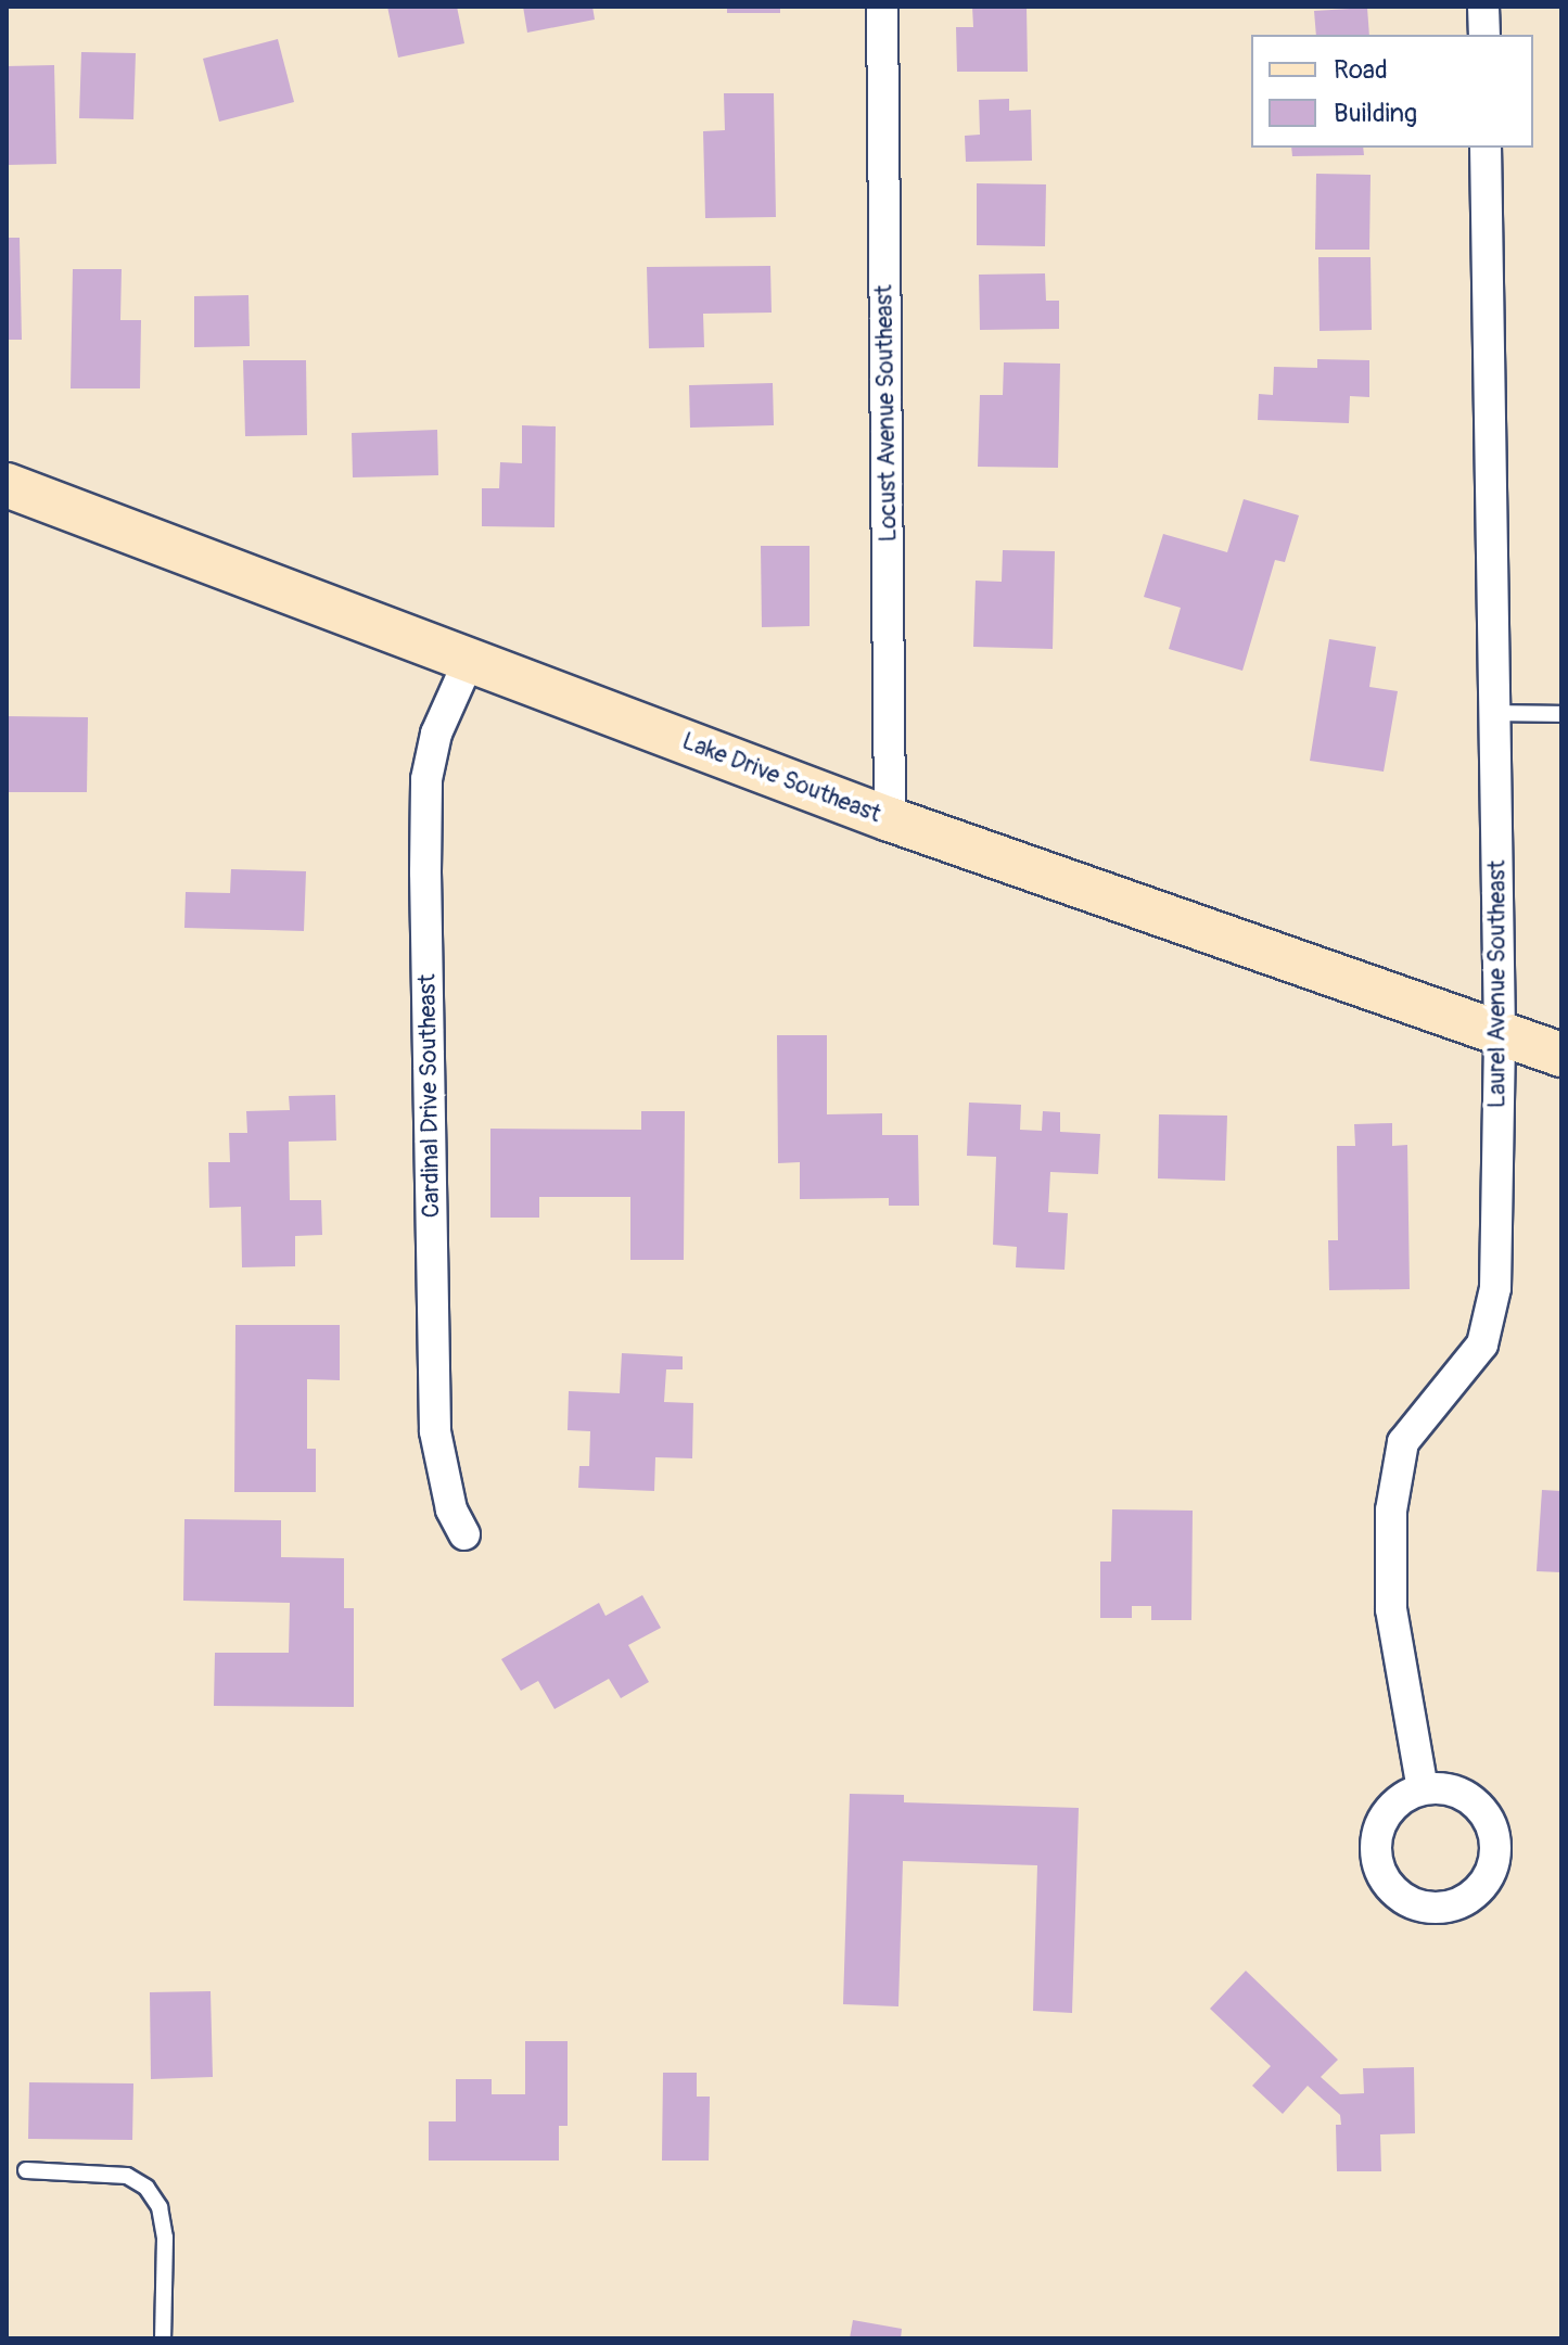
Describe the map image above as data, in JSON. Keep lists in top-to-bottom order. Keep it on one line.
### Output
{"streets":{"main road":["Lake Drive Southeast"],"street":["Locust Avenue Southeast","Laurel Avenue Southeast","Cardinal Drive Southeast"]},"crossings":[["Locust Avenue Southeast","Lake Drive Southeast"],["Lake Drive Southeast","Laurel Avenue Southeast"],["Lake Drive Southeast","Cardinal Drive Southeast"]],"legend":["Road","Building"]}
